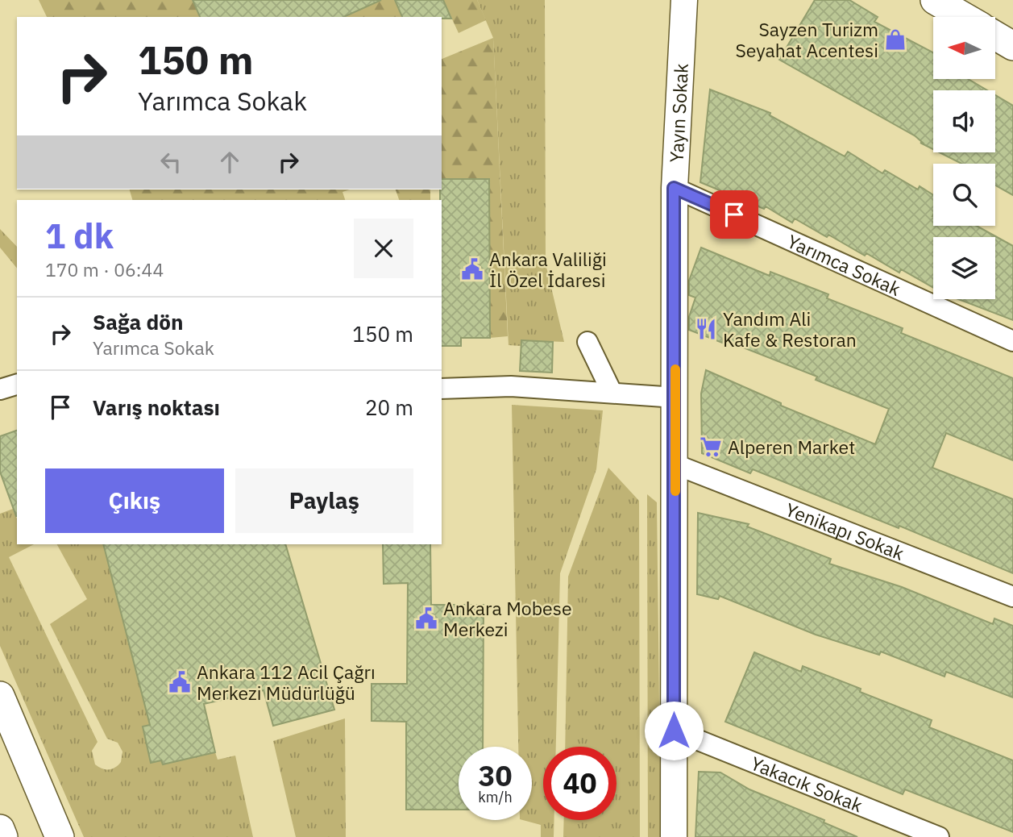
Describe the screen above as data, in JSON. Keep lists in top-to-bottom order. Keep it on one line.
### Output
{"streets":{"street":["Yayın Sokak","Yarımca Sokak","Yenikapı Sokak","Yakacık Sokak"]},"crossings":[["Yayın Sokak","Yarımca Sokak"],["Yayın Sokak","Yenikapı Sokak"],["Yayın Sokak","Yakacık Sokak"]],"places":{"shop":["Sayzen Turizm Seyahat Acentesi"],"public building":["Ankara Valiliği İl Özel İdaresi","Ankara Mobese Merkezi","Ankara 112 Acil Çağrı Merkezi Müdürlüğü"],"restaurant":["Yandım Ali Kafe & Restoran"],"supermarket":["Alperen Market"]},"north":"left","page":{"turn":["150 m","Yarımca Sokak"],"heading":["1 dk","170 m · 06:44"],"list":[{"name":"Sağa dön","note":"Yarımca Sokak","value":"150 m"},{"name":"Varış noktası","value":"20 m"}],"buttons":["Çıkış","Paylaş"],"speed":"30 km/h","limit":"40"}}
